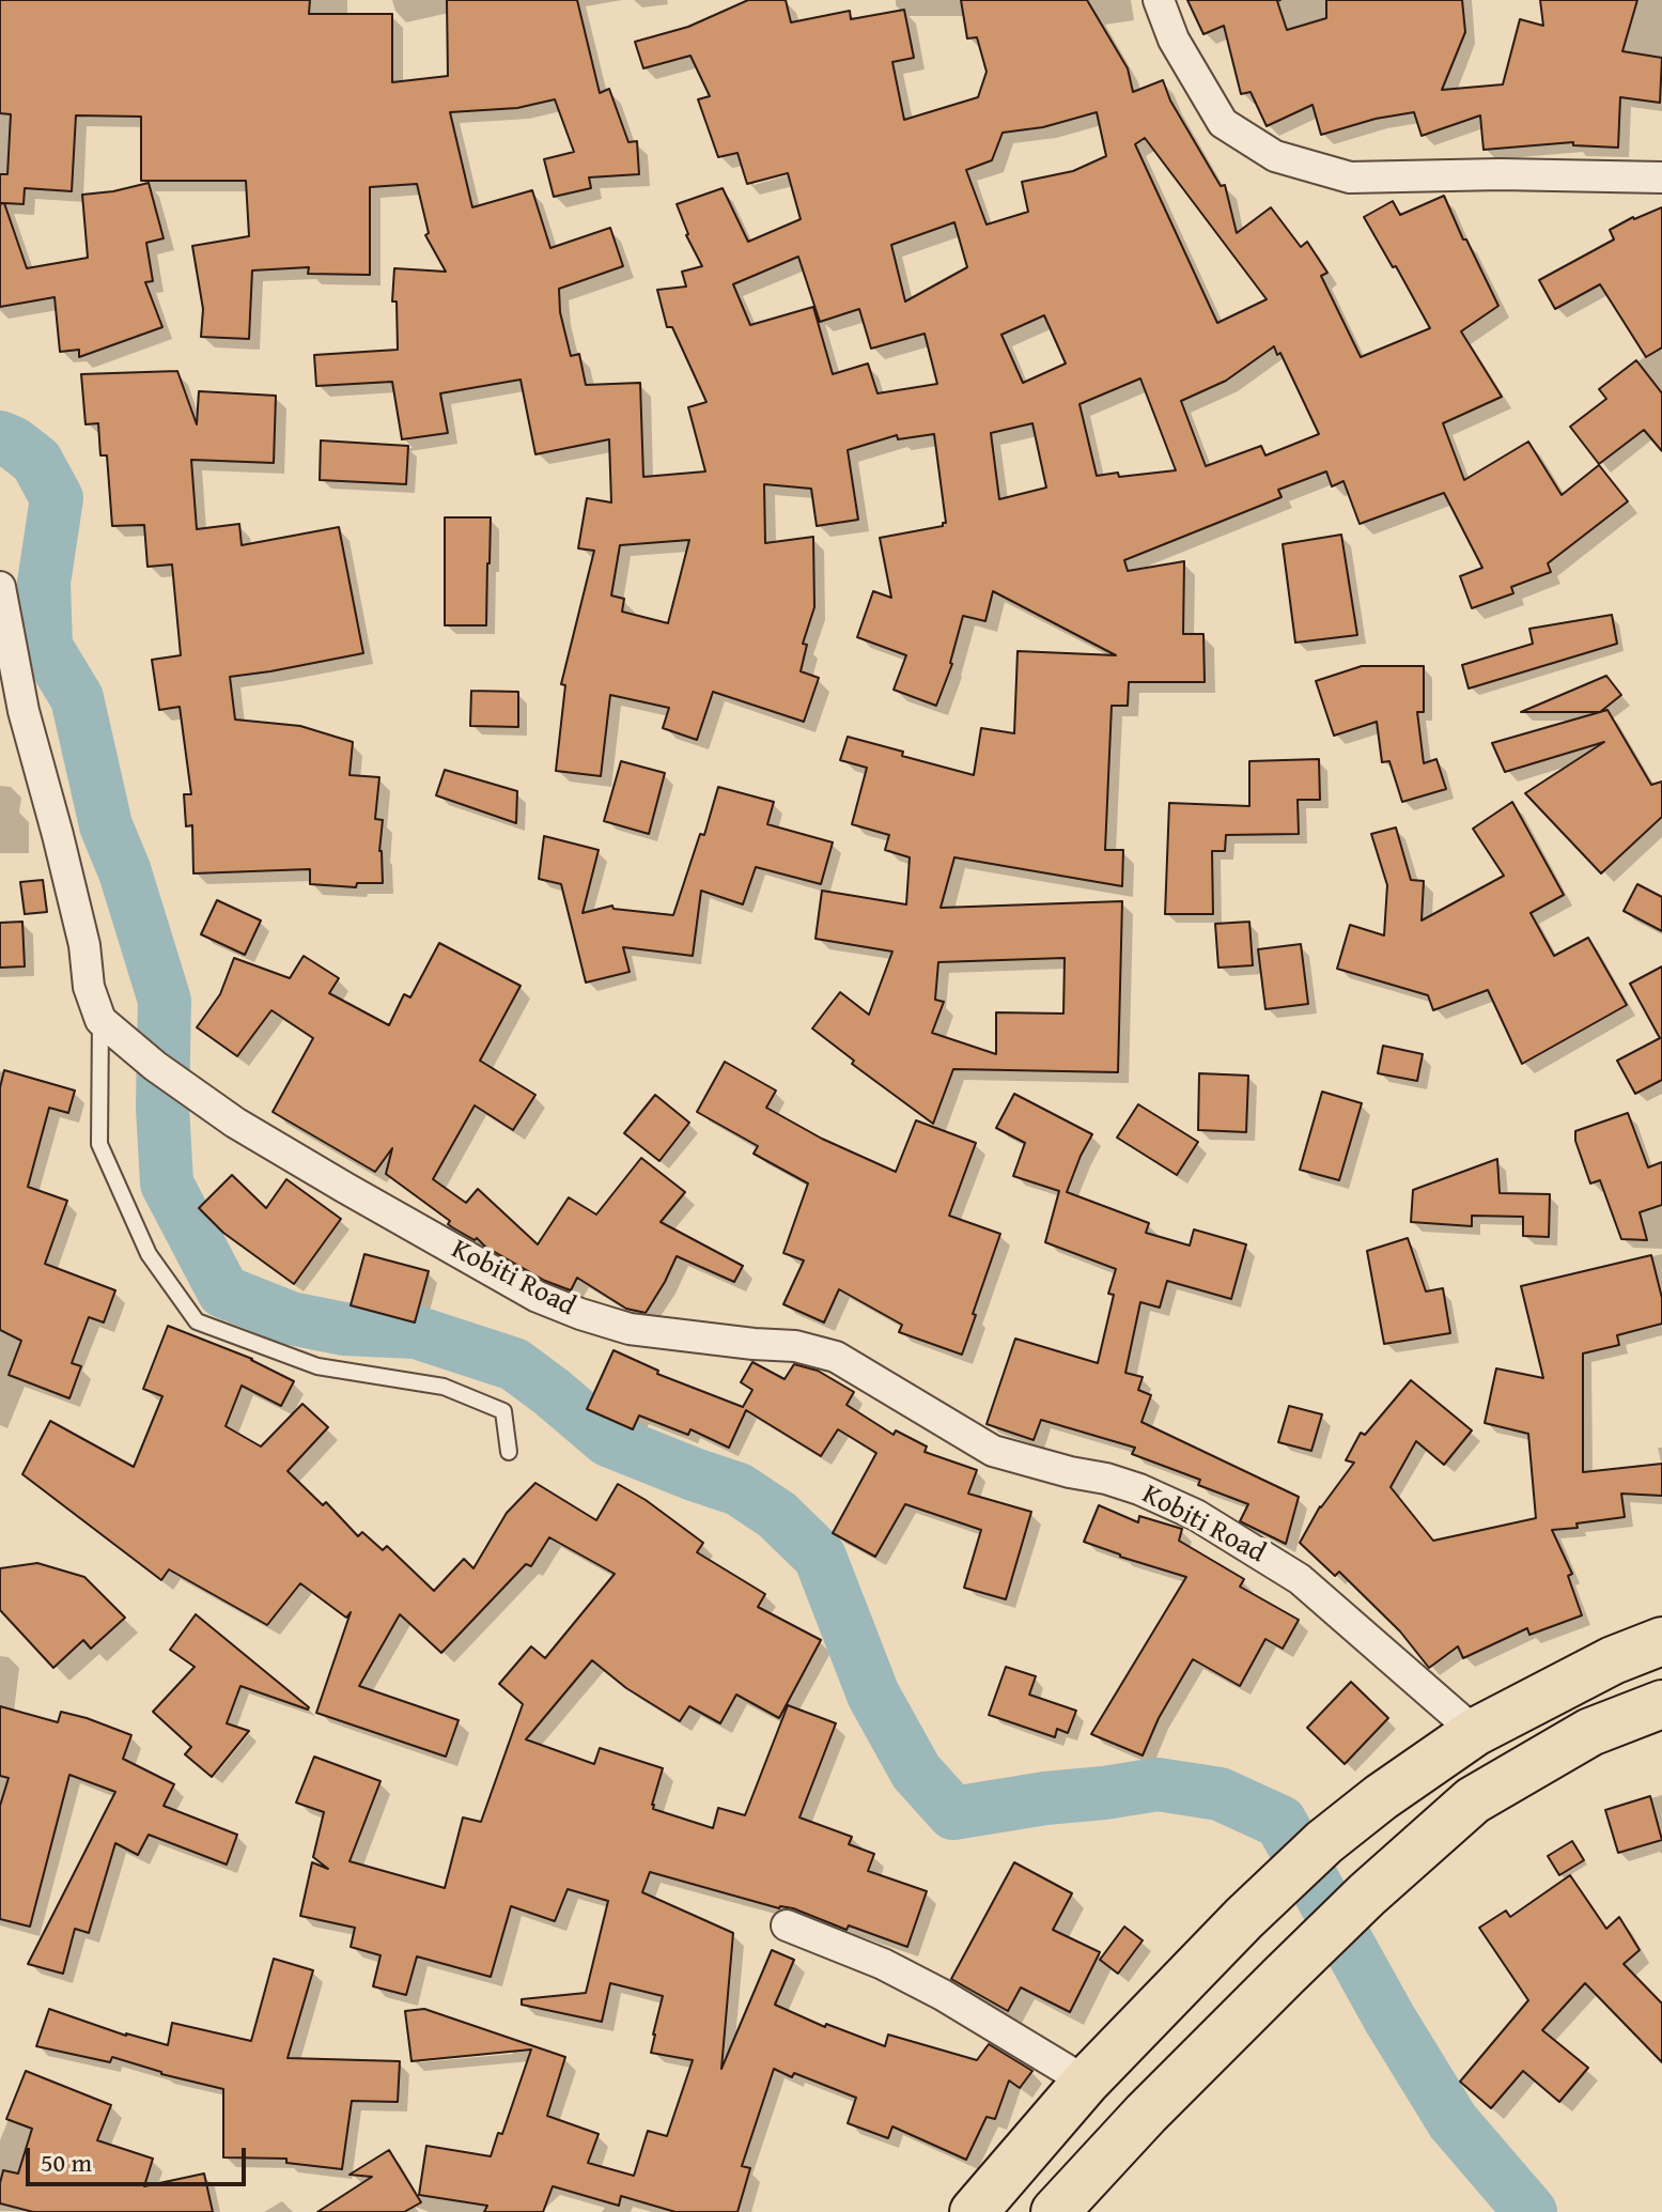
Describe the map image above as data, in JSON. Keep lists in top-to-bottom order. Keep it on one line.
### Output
{"streets":{"street":["Kobiti Road"]},"scale_bar":"50 m"}
